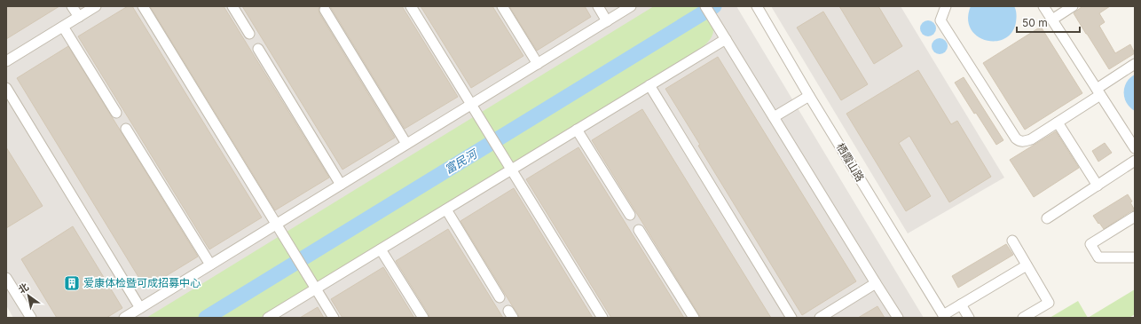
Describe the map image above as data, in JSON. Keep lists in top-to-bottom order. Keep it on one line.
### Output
{"streets":{"street":["栖霞山路"]},"water":["富民河"],"places":{"building":["爱康体检暨可成招募中心"]},"scale_bar":"50 m","north":"top left"}
